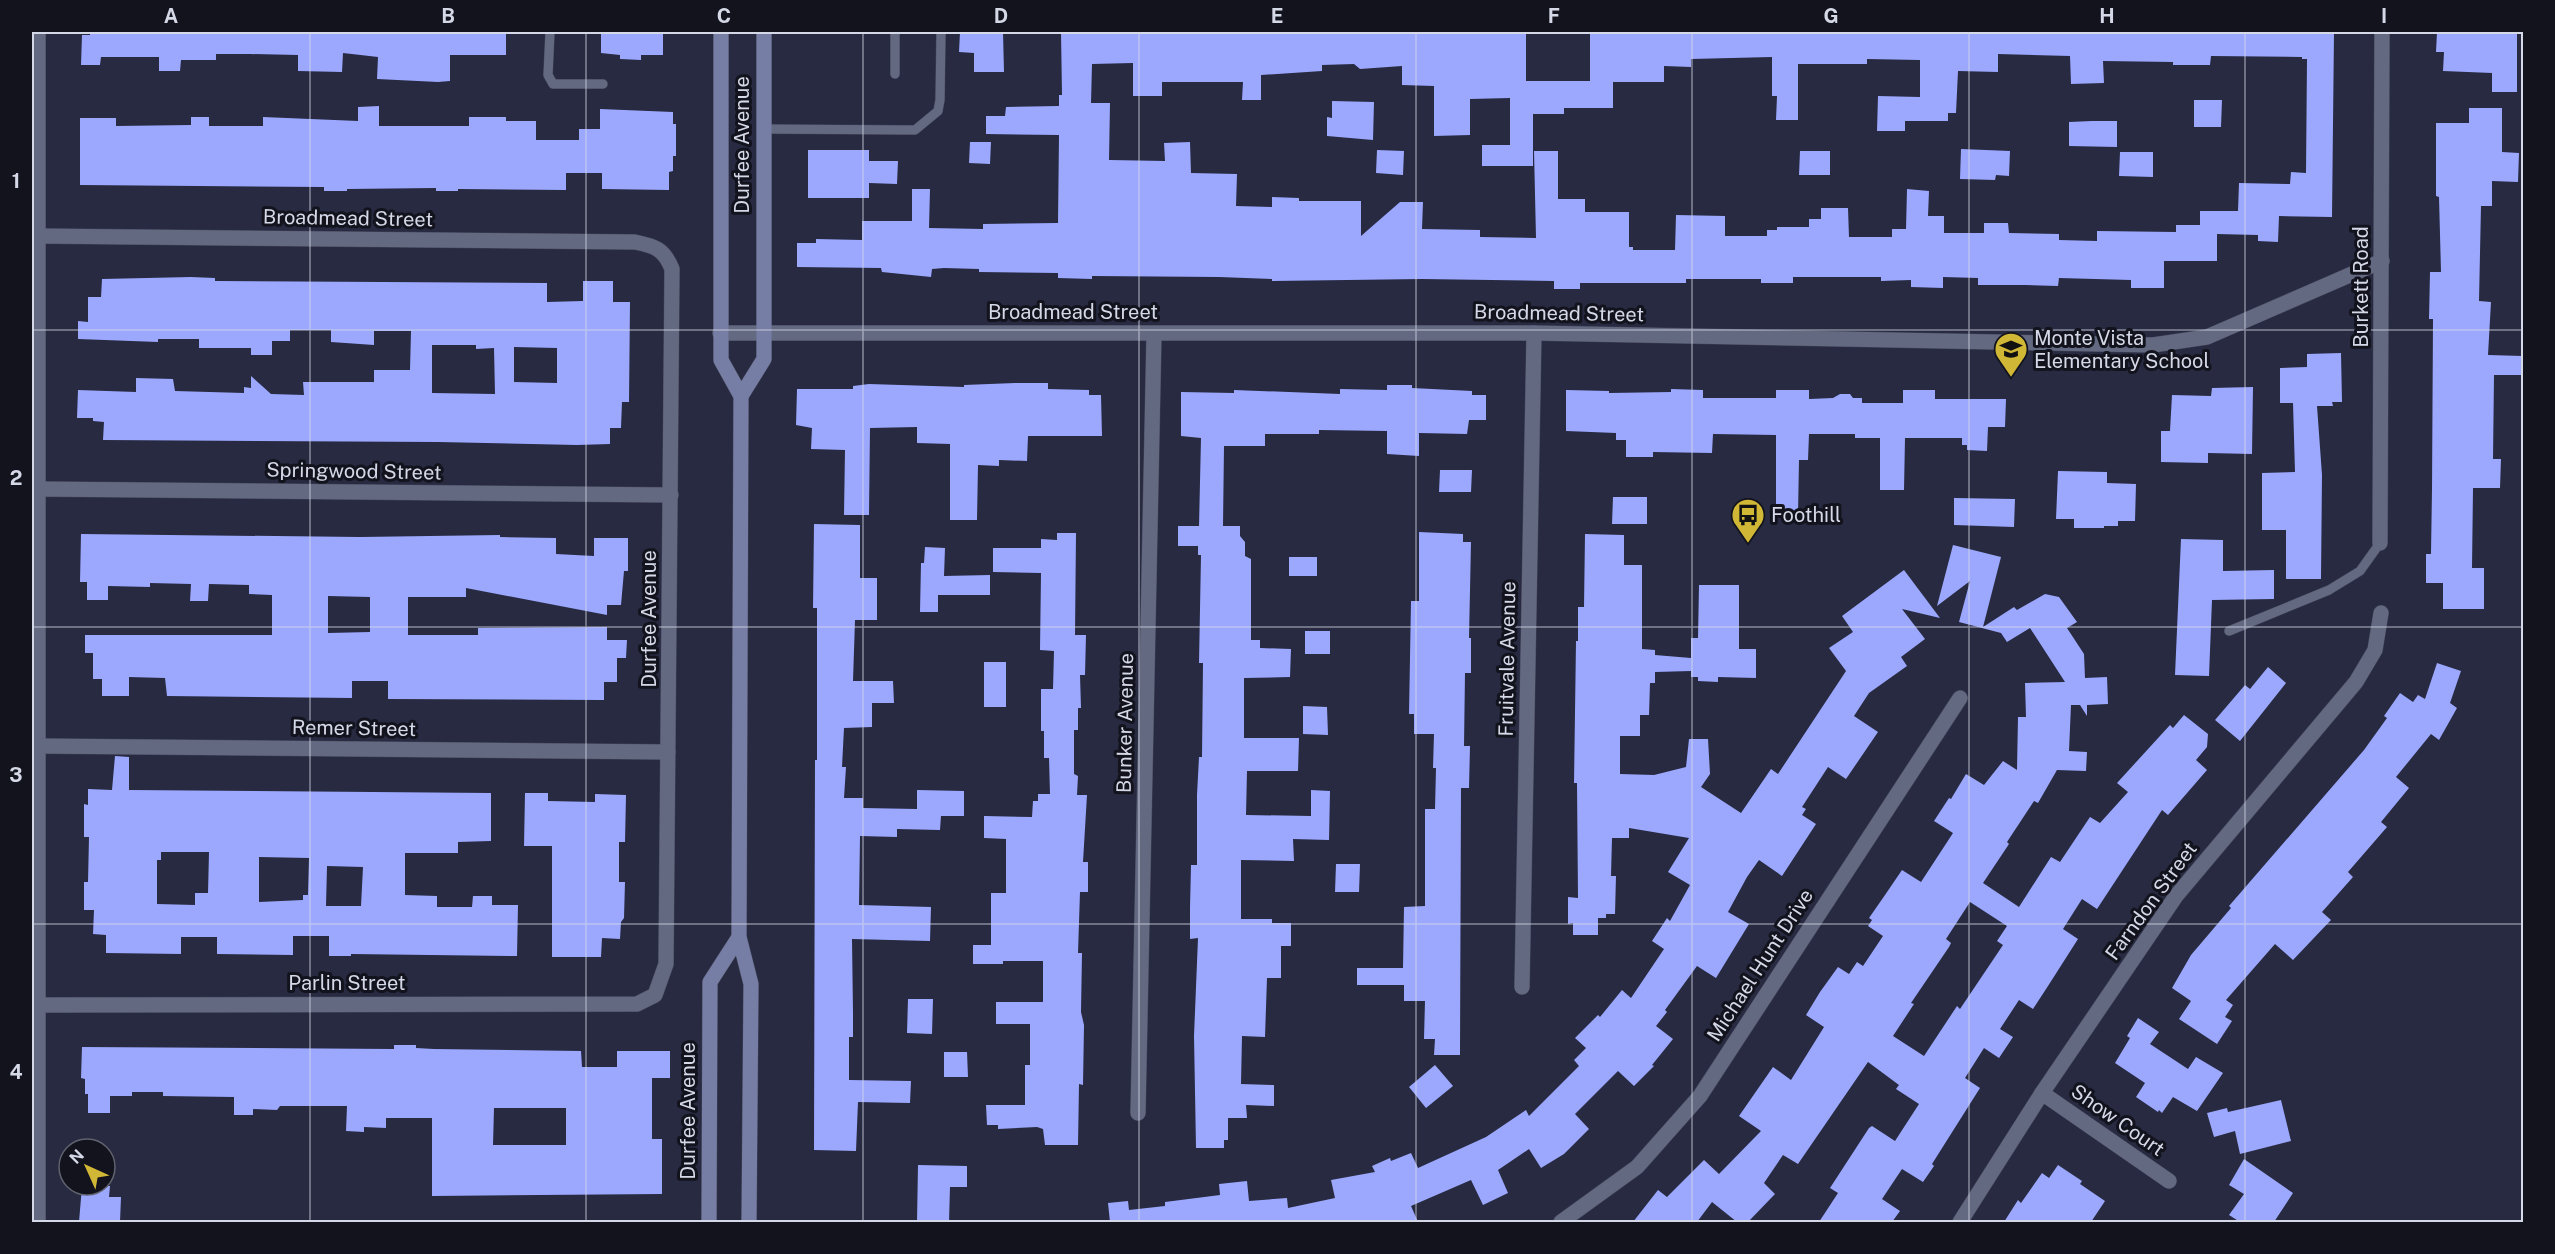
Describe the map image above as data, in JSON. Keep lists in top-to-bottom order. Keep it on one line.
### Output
{"streets":{"main road":["Durfee Avenue"],"street":["Broadmead Street","Burkett Road","Springwood Street","Fruitvale Avenue","Bunker Avenue","Remer Street","Farndon Street","Michael Hunt Drive","Parlin Street","Show Court"]},"crossings":[["Durfee Avenue","Broadmead Street"],["Durfee Avenue","Springwood Street"],["Durfee Avenue","Remer Street"],["Durfee Avenue","Parlin Street"],["Broadmead Street","Burkett Road"],["Broadmead Street","Fruitvale Avenue"],["Broadmead Street","Bunker Avenue"],["Farndon Street","Show Court"]],"places":{"school or university":["Monte Vista Elementary School"],"bus stop":["Foothill"]},"north":"top left","grid":{"columns":["A","B","C","D","E","F","G","H","I"],"rows":["1","2","3","4"]}}
